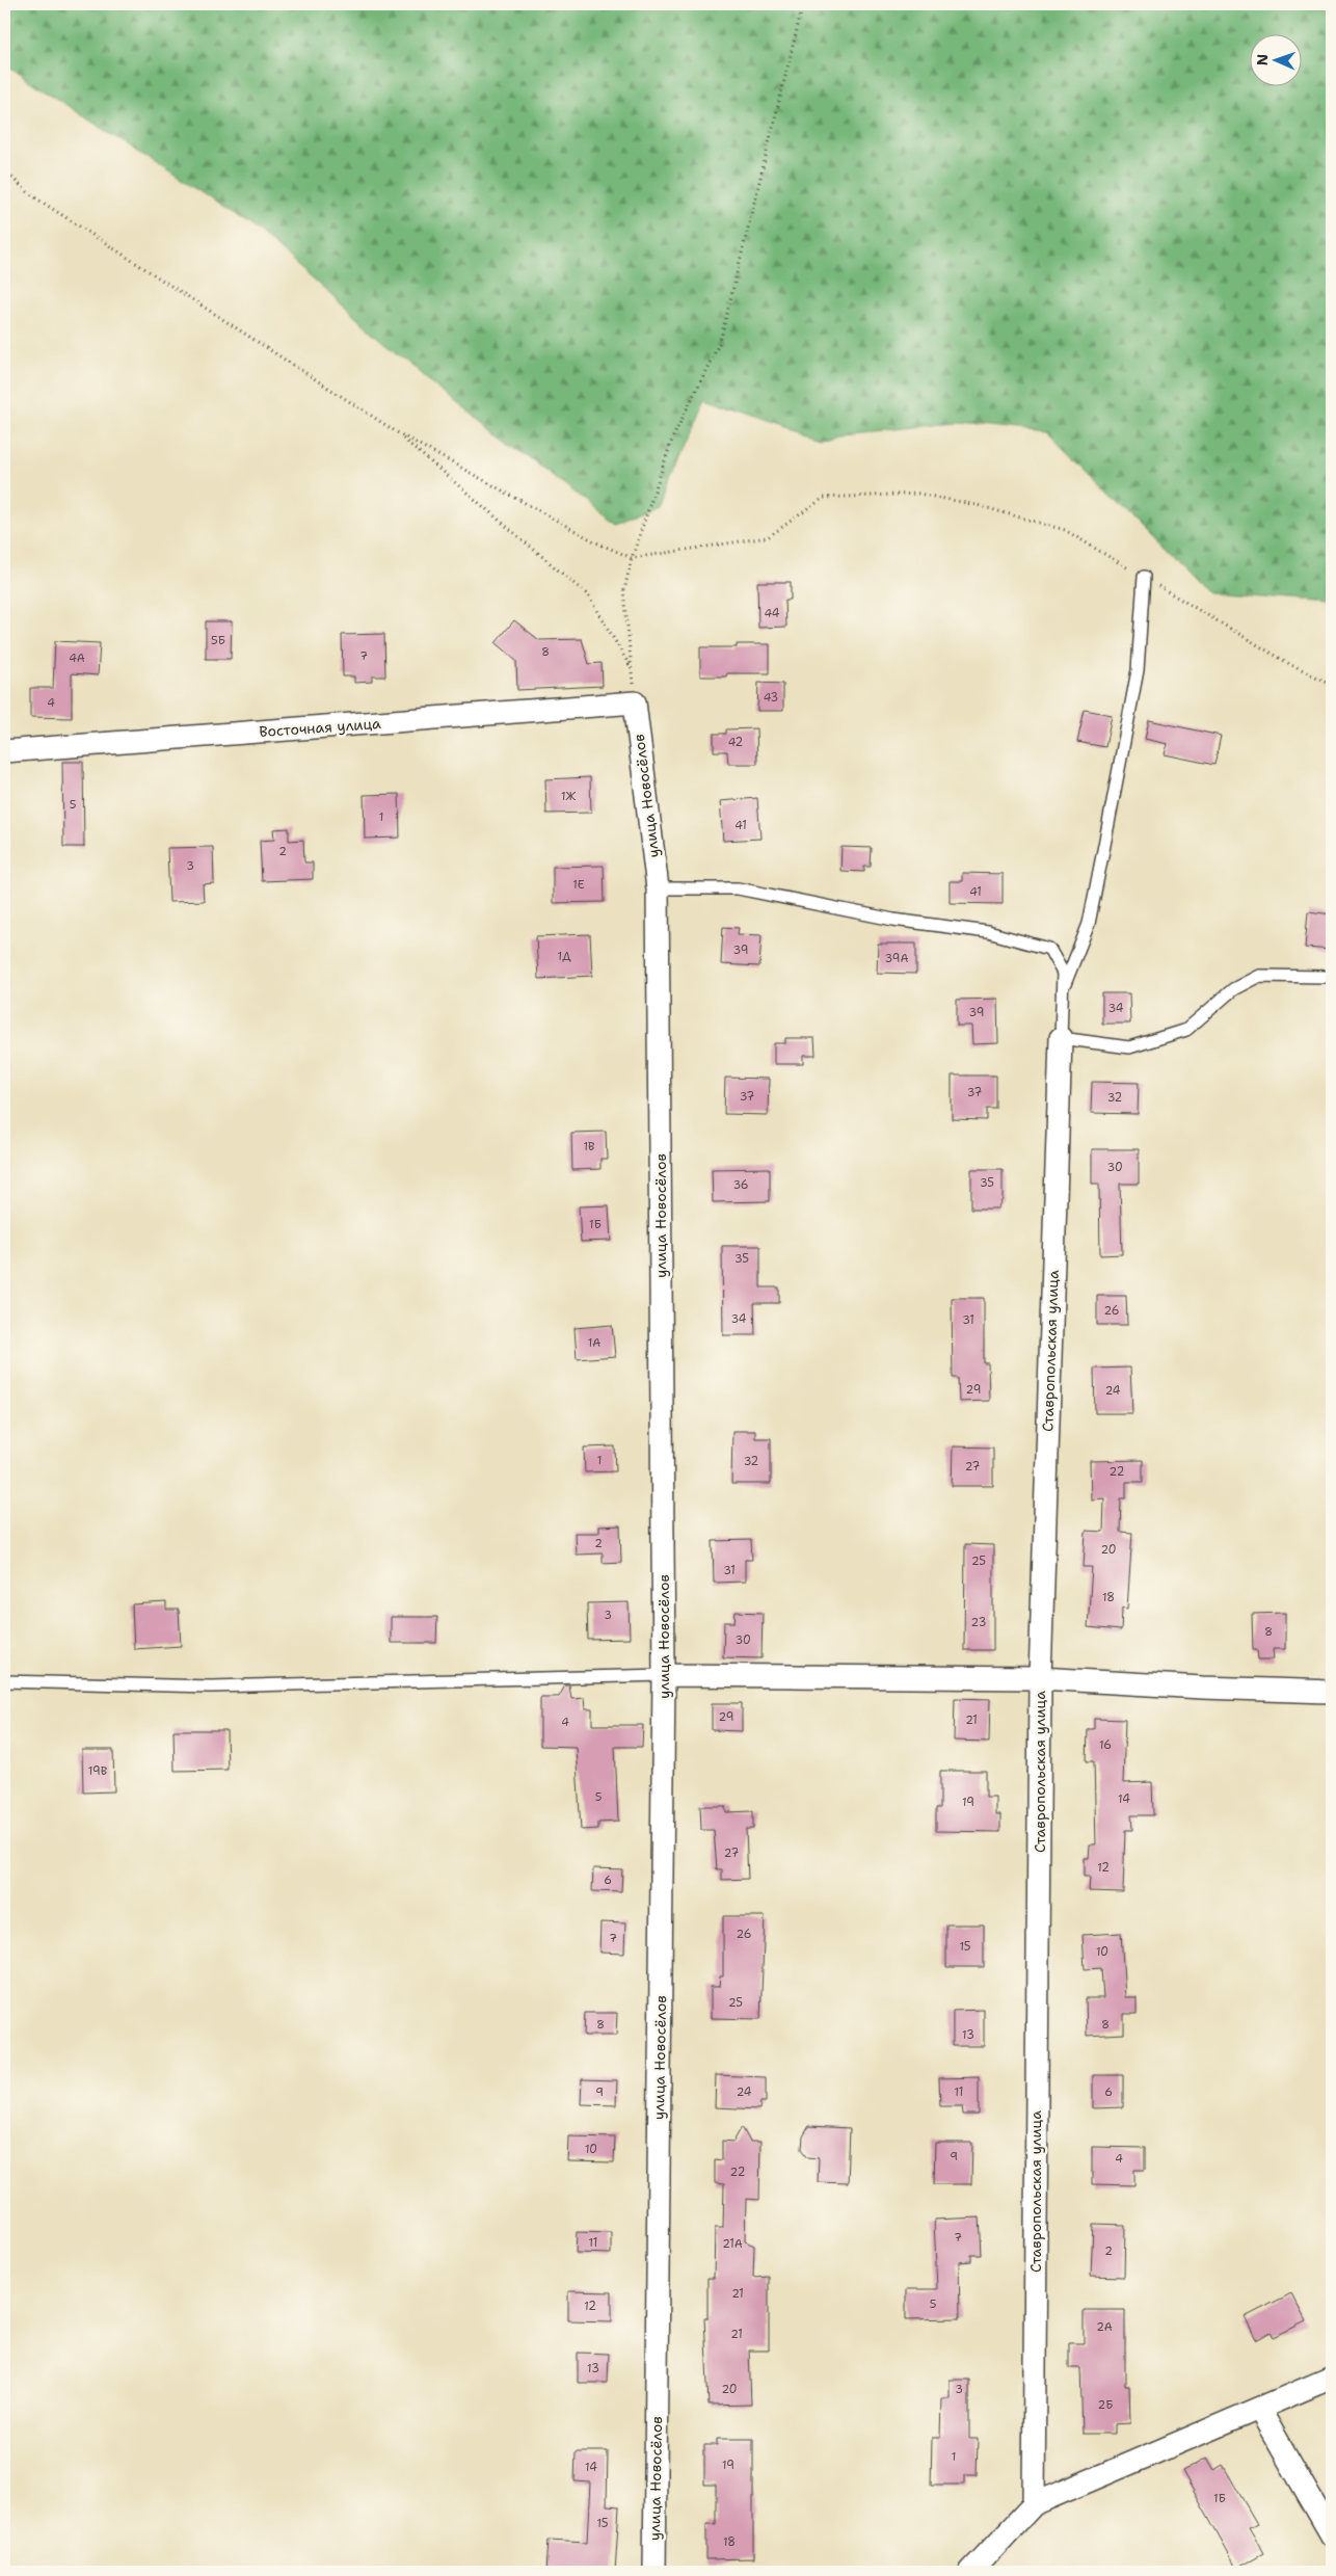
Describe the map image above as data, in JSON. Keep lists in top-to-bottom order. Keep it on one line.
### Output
{"streets":{"street":["Восточная улица","улица Новосёлов","Ставропольская улица"]},"crossings":[["Восточная улица","улица Новосёлов"]],"house_numbers":["44","5Б","8","7","4А","43","4","42","1Ж","5","1","41","2","3","1Е","41","39","1Д","39А","34","39","37","37","32","1В","30","35","36","1Б","35","26","34","31","1А","29","24","1","32","27","22","2","20","25","31","18","3","23","8","30","29","21","4","16","19В","5","14","19","27","12","6","26","7","15","10","25","8","8","13","9","24","11","6","10","9","4","22","7","11","21А","2","21","5","12","2А","21","13","20","3","2Б","1","19","14","1Б","15","18"],"north":"left"}
